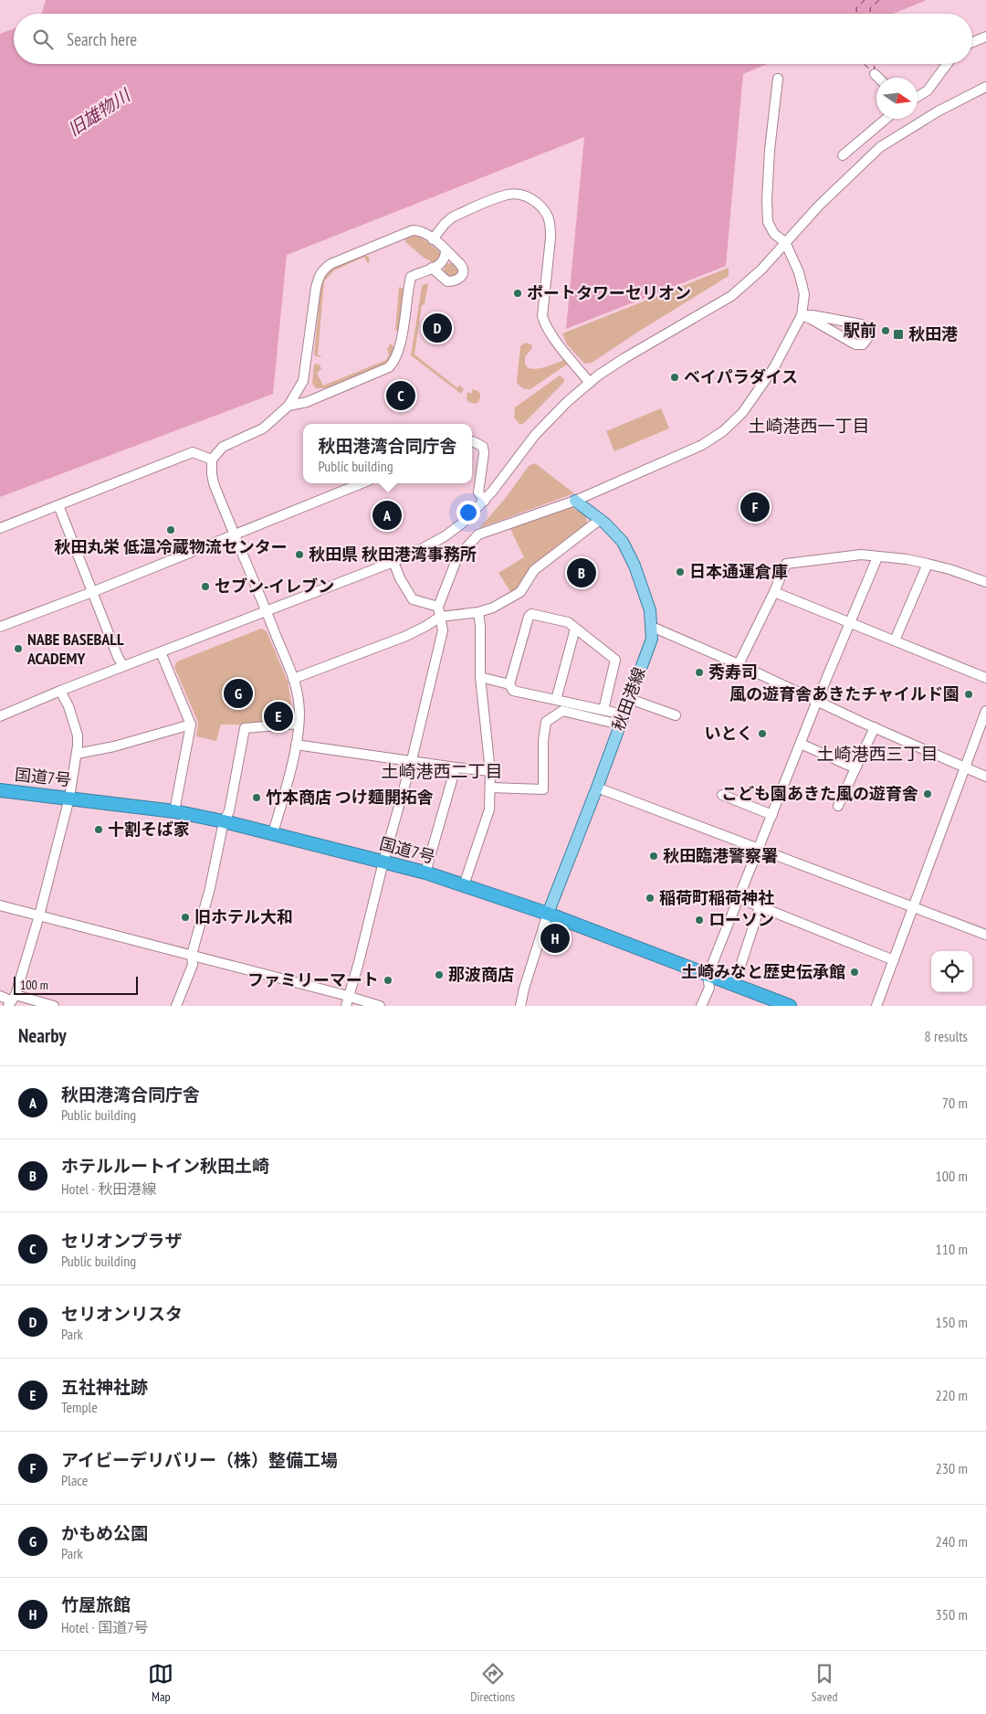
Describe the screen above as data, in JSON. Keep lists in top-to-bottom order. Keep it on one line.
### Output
{"streets":{"highway":["国道7号"],"main road":["秋田港線"]},"crossings":[["秋田港線","国道7号"]],"districts":["土崎港西一丁目","土崎港西三丁目","土崎港西二丁目"],"water":["旧雄物川"],"places":{"other":["ポートタワーセリオン","駅前","ベイパラダイス","秋田丸栄 低温冷蔵物流センター","秋田県 秋田港湾事務所","日本通運倉庫","セブン-イレブン","NABE BASEBALL ACADEMY","秀寿司","風の遊育舎あきたチャイルド園","いとく","こども園あきた風の遊育舎","竹本商店 つけ麺開拓舎","十割そば家","秋田臨港警察署","稲荷町稲荷神社","旧ホテル大和","ローソン","土崎みなと歴史伝承館","那波商店","ファミリーマート"],"transit":["秋田港"]},"scale_bar":"100 m","north":"right","page":{"search":"Search here","pins":["D","C","F","A","B","G","E","H"],"popup":["秋田港湾合同庁舎","Public building"],"scale":"100 m","heading":["Nearby","8 results"],"list":[{"mark":"A","name":"秋田港湾合同庁舎","note":"Public building","value":"70 m"},{"mark":"B","name":"ホテルルートイン秋田土崎","note":"Hotel · 秋田港線","value":"100 m"},{"mark":"C","name":"セリオンプラザ","note":"Public building","value":"110 m"},{"mark":"D","name":"セリオンリスタ","note":"Park","value":"150 m"},{"mark":"E","name":"五社神社跡","note":"Temple","value":"220 m"},{"mark":"F","name":"アイビーデリバリー（株）整備工場","note":"Place","value":"230 m"},{"mark":"G","name":"かもめ公園","note":"Park","value":"240 m"},{"mark":"H","name":"竹屋旅館","note":"Hotel · 国道7号","value":"350 m"}],"nav":["Map","Directions","Saved"]}}
